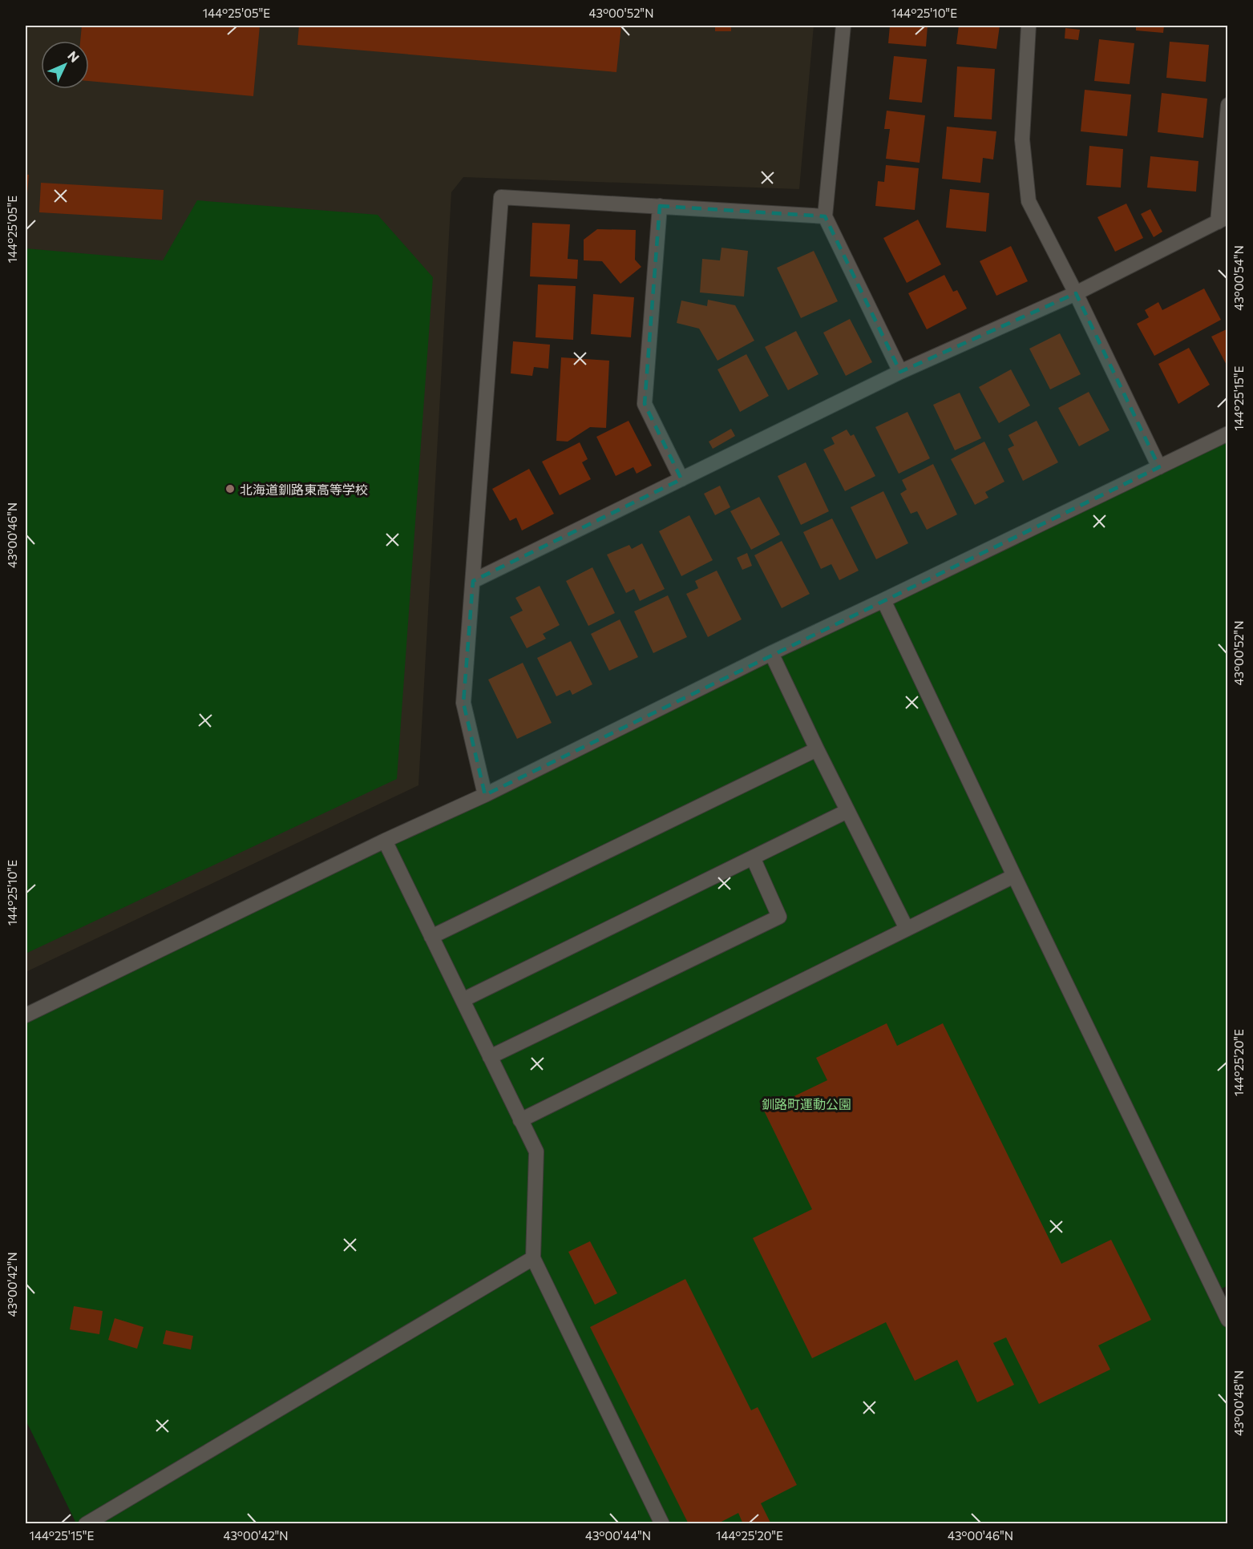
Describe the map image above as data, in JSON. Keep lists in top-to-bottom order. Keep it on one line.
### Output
{"parks":["釧路町運動公園"],"places":["北海道釧路東高等学校"],"north":"top right","coordinates":["144°25'05\"E","43°00'52\"N","144°25'10\"E","43°00'54\"N","144°25'15\"E","43°00'46\"N","144°25'20\"E","43°00'42\"N","43°00'48\"N","43°00'44\"N"]}
